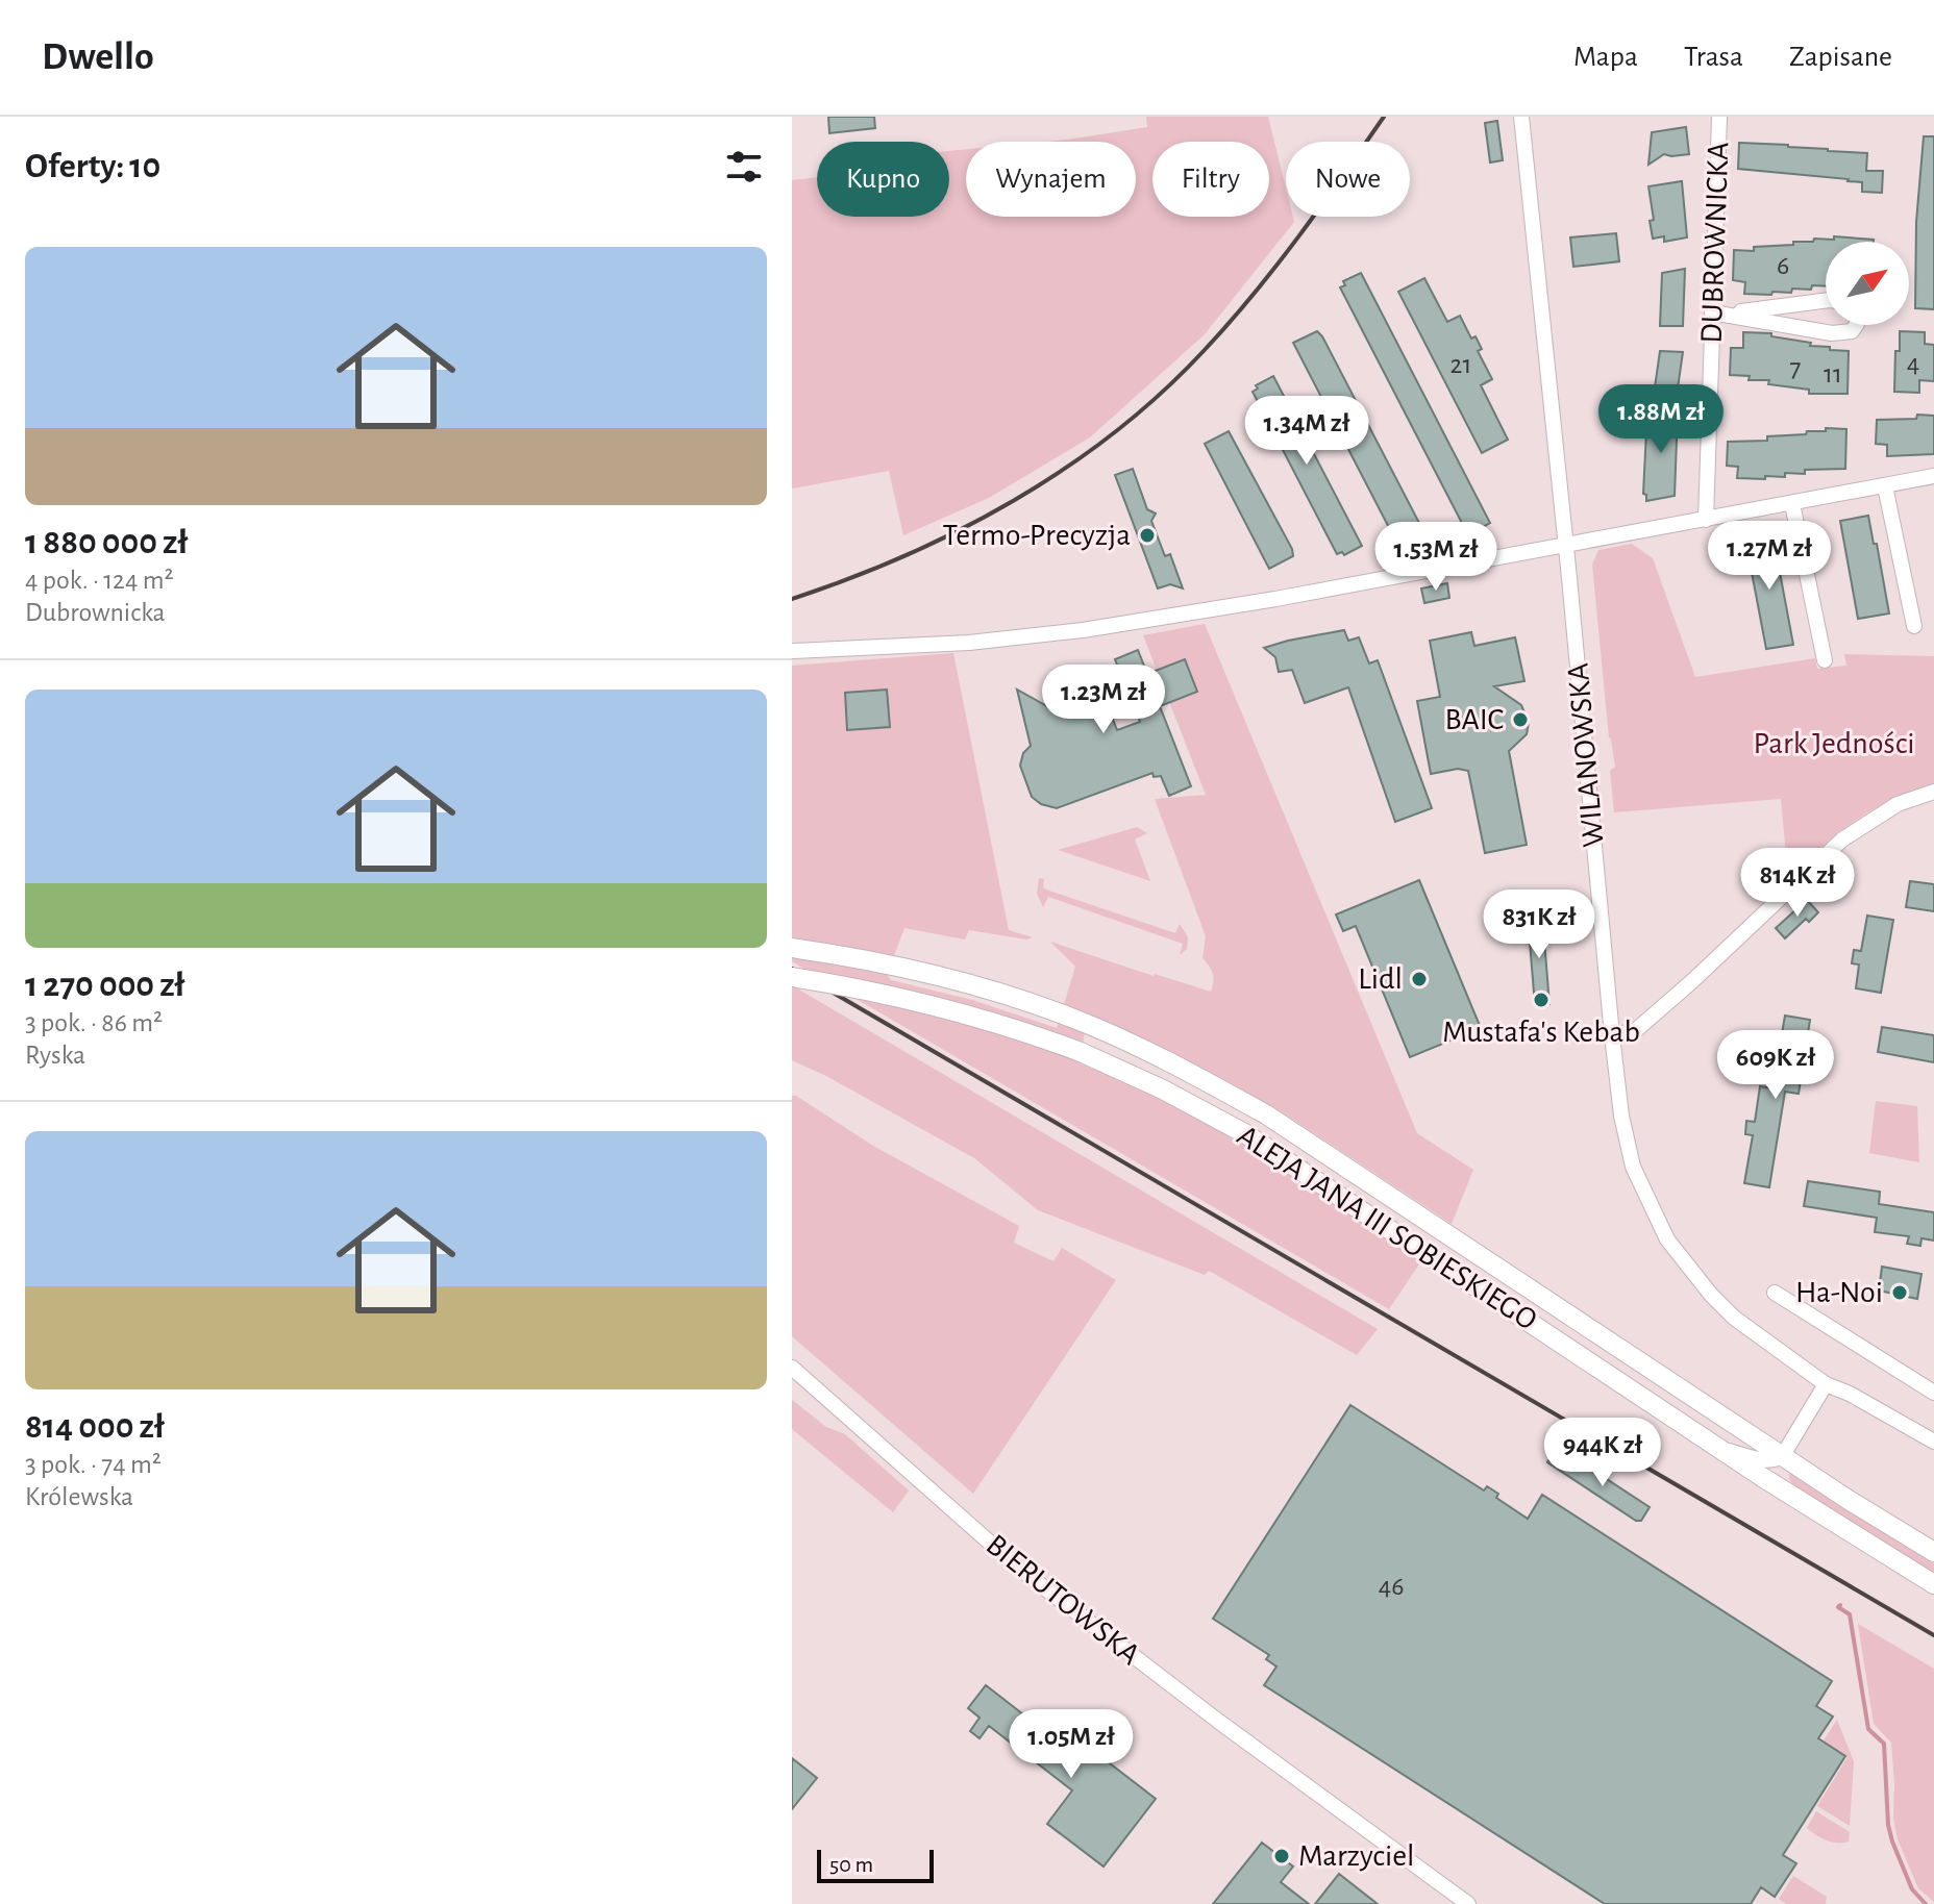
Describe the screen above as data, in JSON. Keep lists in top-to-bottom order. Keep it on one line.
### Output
{"streets":{"main road":["ALEJA JANA III SOBIESKIEGO"],"street":["DUBROWNICKA","WILANOWSKA","BIERUTOWSKA"]},"parks":["Park Jedności"],"places":["Termo-Precyzja","BAIC","Lidl","Mustafa's Kebab","Ha-Noi","Marzyciel"],"house_numbers":["6","4","21","7","11","46"],"scale_bar":"50 m","north":"top right","page":{"header":"Dwello","nav":["Mapa","Trasa","Zapisane"],"heading":"Oferty: 10","chip":["Kupno","Wynajem","Filtry","Nowe"],"list":[{"name":"1 880 000 zł","note":"4 pok. · 124 m² · Dubrownicka"},{"name":"1 270 000 zł","note":"3 pok. · 86 m² · Ryska"},{"name":"814 000 zł","note":"3 pok. · 74 m² · Królewska"}],"price":["1.88M zł","1.34M zł","1.27M zł","1.53M zł","1.23M zł","814K zł","831K zł","609K zł","944K zł","1.05M zł"],"scale":"50 m"}}
